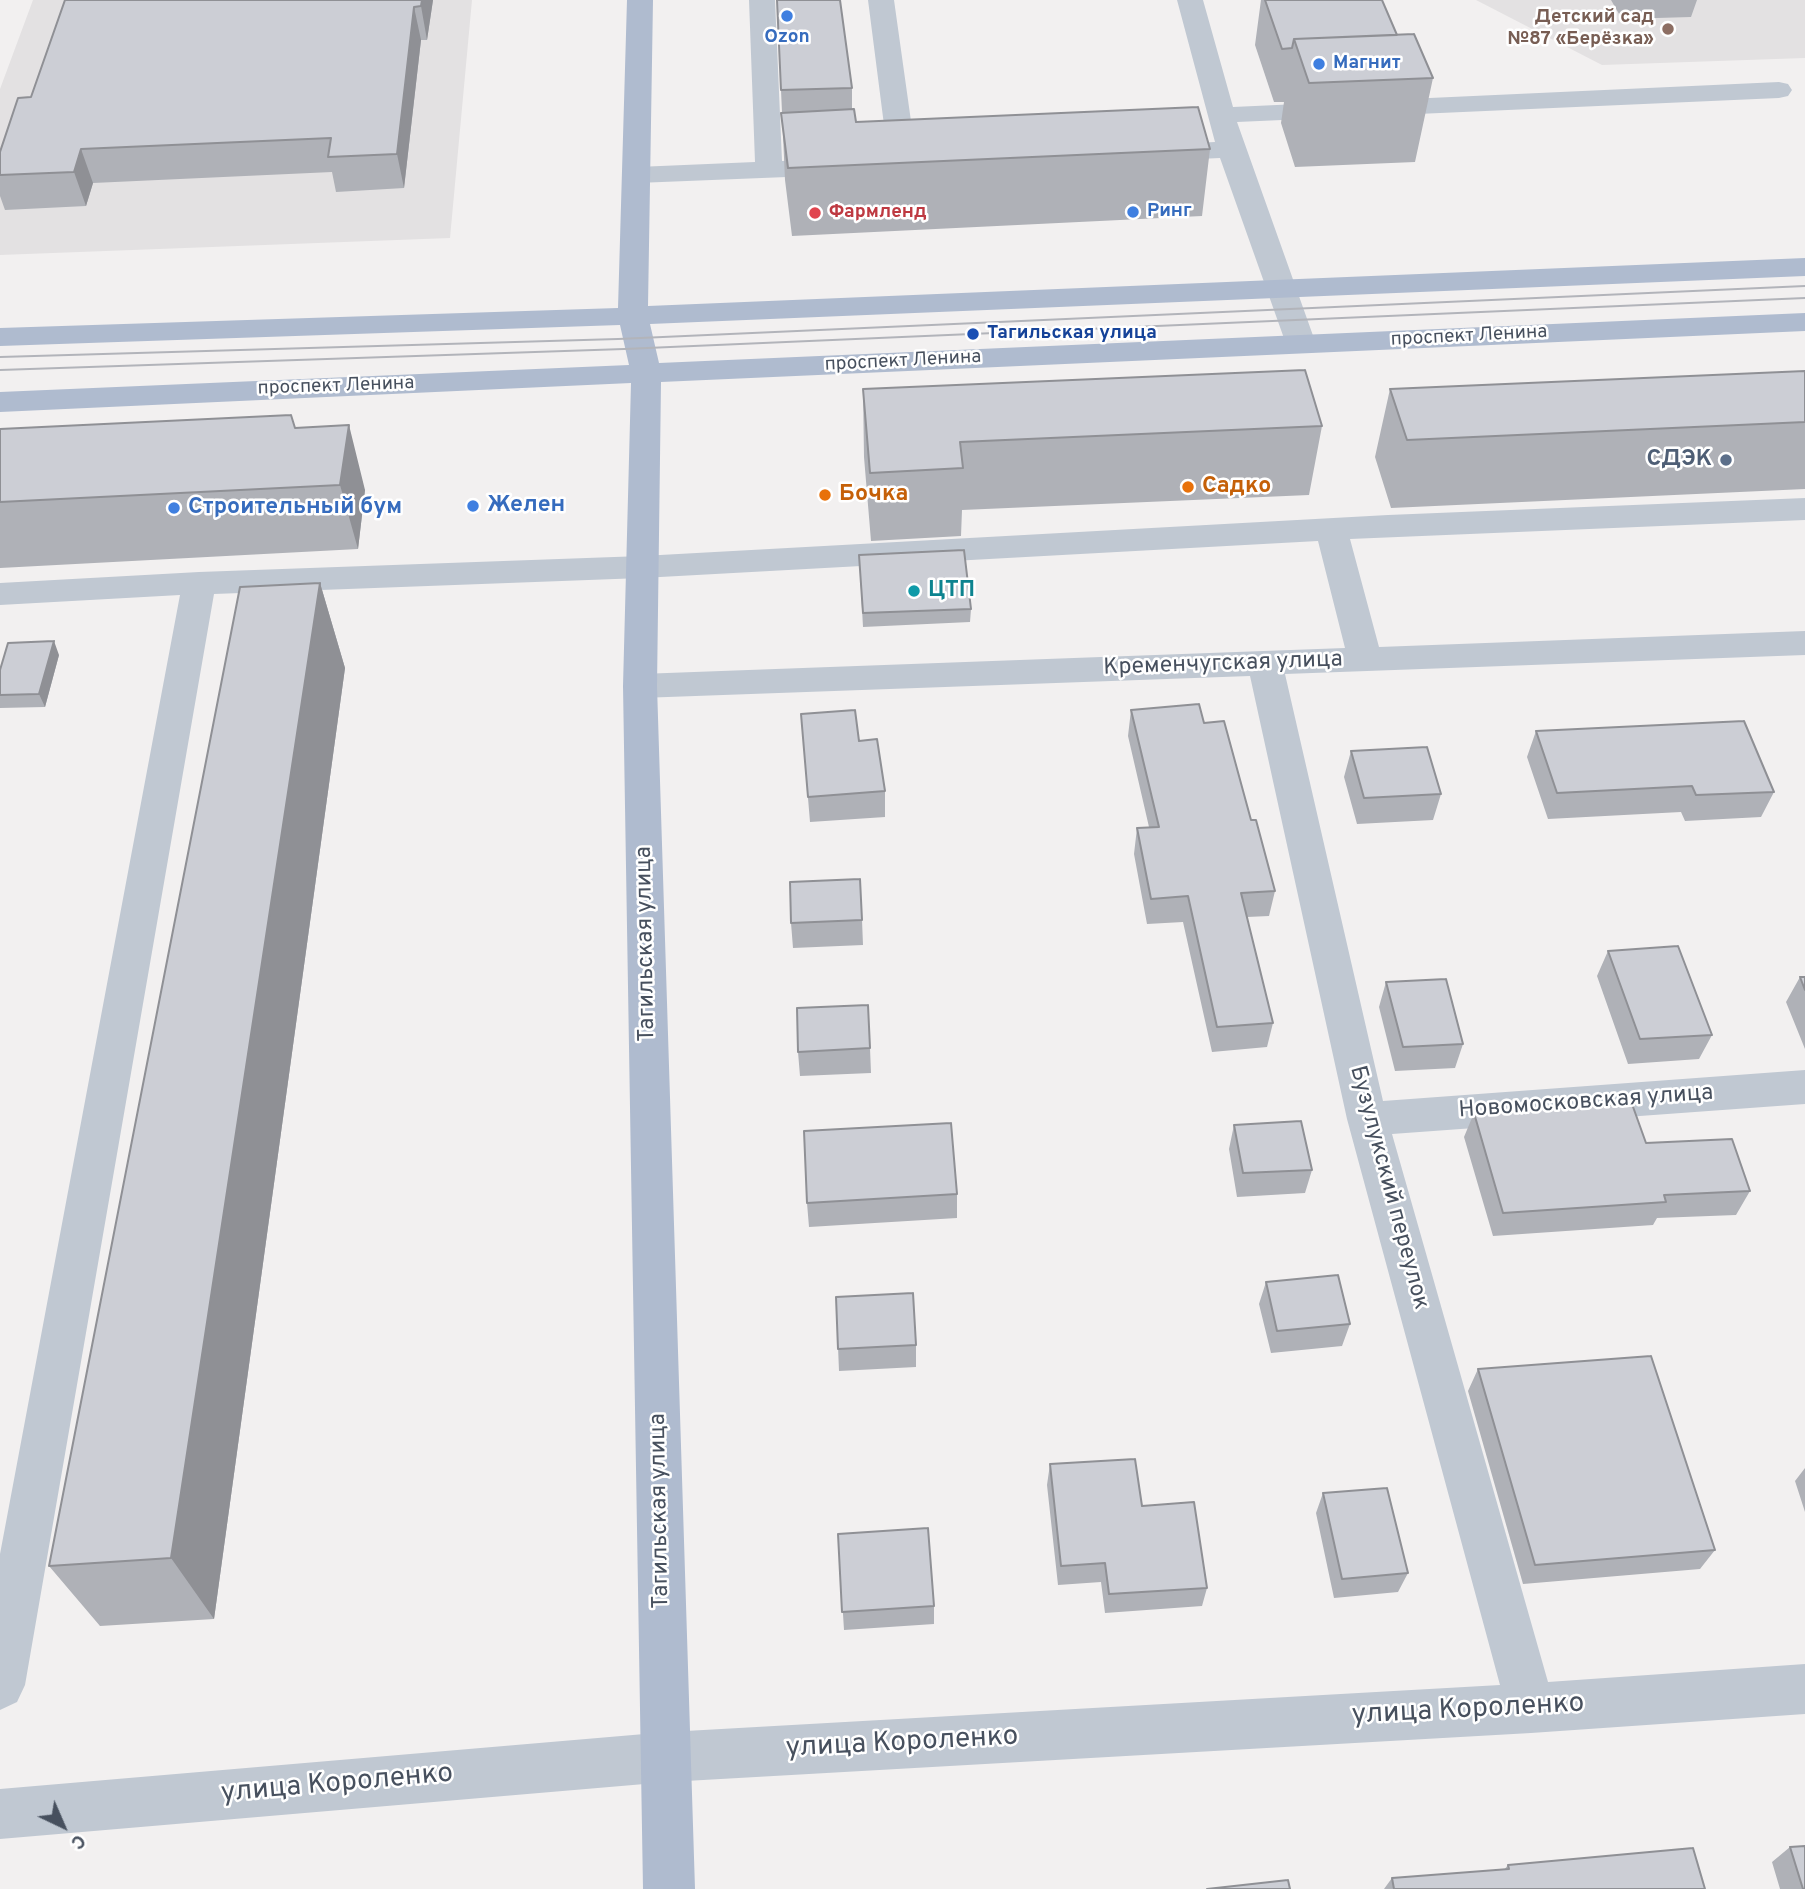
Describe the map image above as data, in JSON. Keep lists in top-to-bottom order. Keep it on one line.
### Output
{"streets":{"main road":["проспект Ленина","Тагильская улица"],"street":["Кременчугская улица","Новомосковская улица","Бузулукский переулок","улица Короленко"]},"crossings":[["проспект Ленина","Тагильская улица"],["Кременчугская улица","Тагильская улица"],["Кременчугская улица","Бузулукский переулок"],["Тагильская улица","улица Короленко"],["Новомосковская улица","Бузулукский переулок"],["Бузулукский переулок","улица Короленко"]],"places":["Ozon","Детский сад №87 «Берёзка»","Магнит","Ринг","Фармленд","Тагильская улица","СДЭК","Садко","Бочка","Желен","Строительный бум","ЦТП"],"north":"bottom right"}
